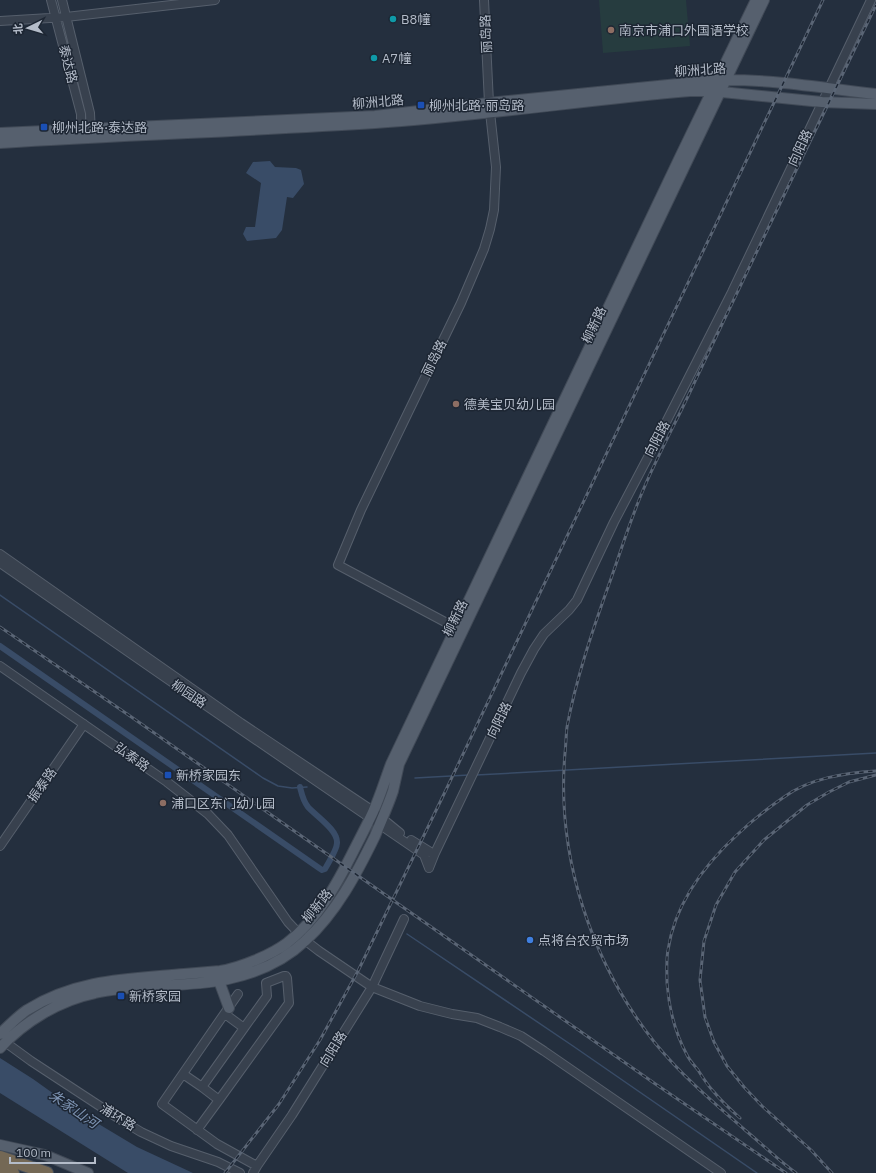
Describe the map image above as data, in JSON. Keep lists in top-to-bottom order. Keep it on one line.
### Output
{"streets":{"main road":["柳洲北路","柳新路"],"street":["丽岛路","泰达路","向阳路","柳园路","弘泰路","振泰路","浦环路"]},"crossings":[["丽岛路","柳洲北路"],["丽岛路","柳新路"],["泰达路","柳洲北路"],["柳洲北路","向阳路"],["柳洲北路","柳新路"],["向阳路","柳新路"],["向阳路","弘泰路"],["柳新路","柳园路"],["柳新路","弘泰路"],["柳新路","浦环路"],["弘泰路","振泰路"]],"water":["朱家山河"],"places":{"other":["B8幢","南京市浦口外国语学校","A7幢","德美宝贝幼儿园","浦口区东门幼儿园","点将台农贸市场"],"transit":["柳州北路·丽岛路","柳州北路·泰达路","新桥家园东","新桥家园"]},"scale_bar":"100 m","north":"left"}
